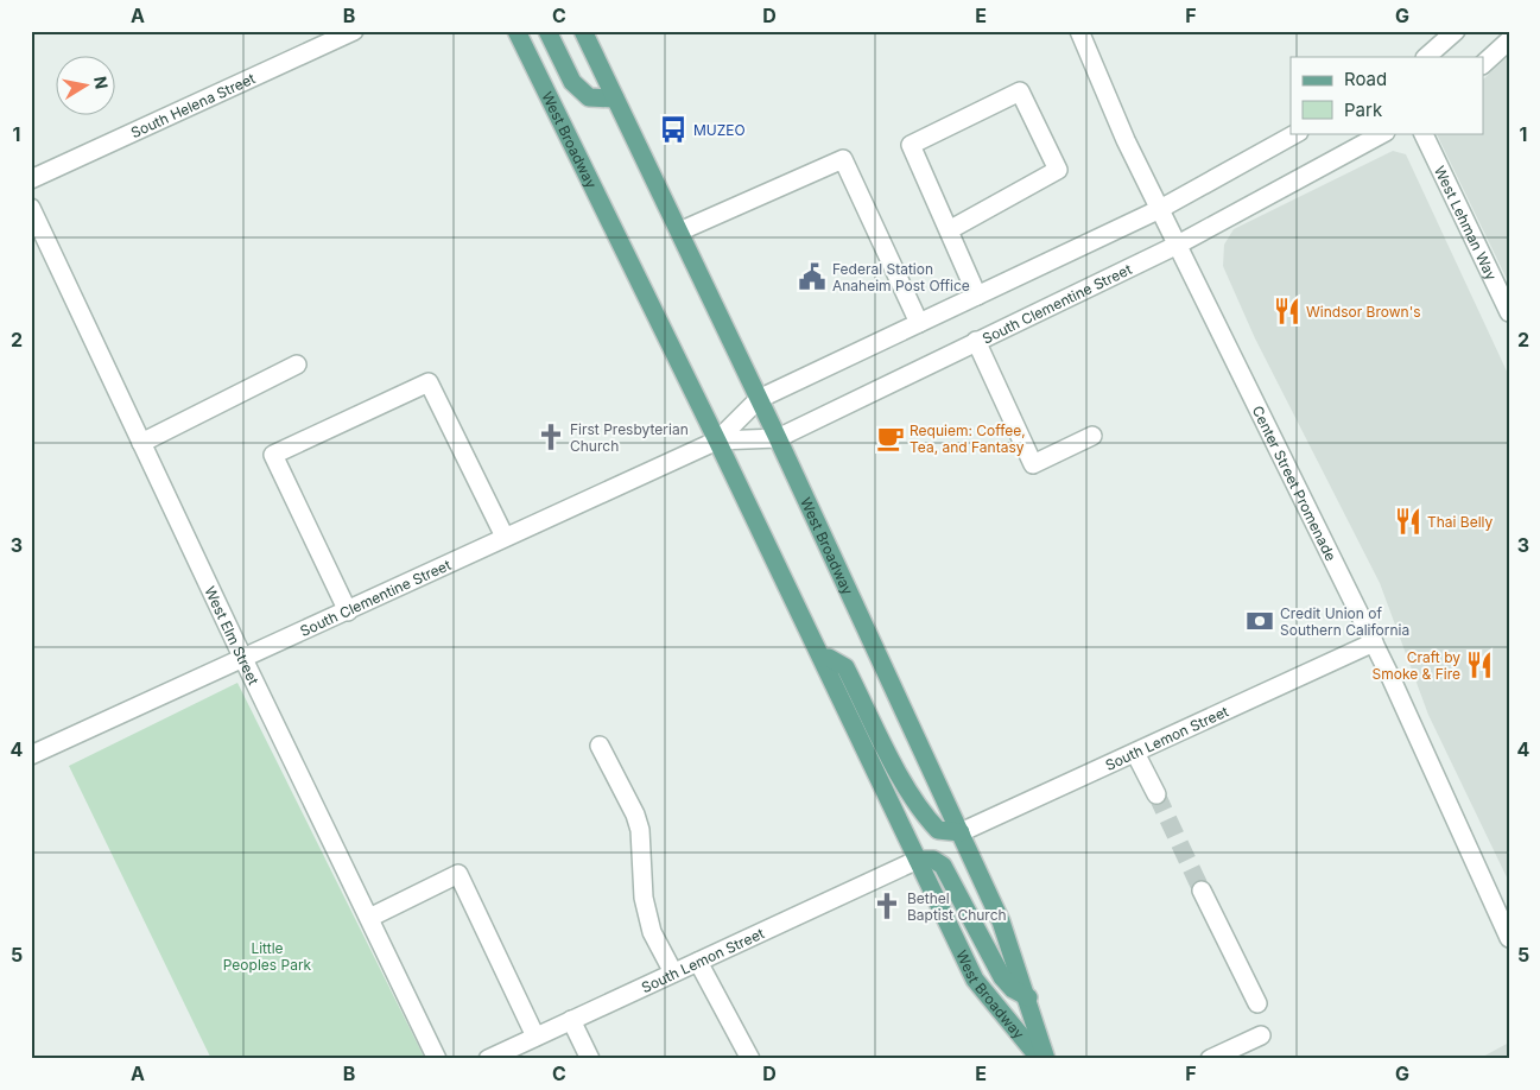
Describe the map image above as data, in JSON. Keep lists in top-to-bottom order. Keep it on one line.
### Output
{"streets":{"main road":["West Broadway"],"street":["South Helena Street","West Lehman Way","South Clementine Street","Center Street Promenade","West Elm Street","South Lemon Street"]},"crossings":[["West Broadway","South Clementine Street"],["West Broadway","South Lemon Street"],["South Clementine Street","Center Street Promenade"],["South Clementine Street","West Elm Street"],["Center Street Promenade","South Lemon Street"]],"parks":["Little Peoples Park"],"places":{"bus stop":["MUZEO"],"public building":["Federal Station Anaheim Post Office"],"restaurant":["Windsor Brown's","Thai Belly","Craft by Smoke & Fire"],"church":["First Presbyterian Church","Bethel Baptist Church"],"cafe":["Requiem: Coffee, Tea, and Fantasy"],"bank":["Credit Union of Southern California"]},"legend":["Road","Park"],"north":"right","grid":{"columns":["A","B","C","D","E","F","G"],"rows":["1","2","3","4","5"]}}
